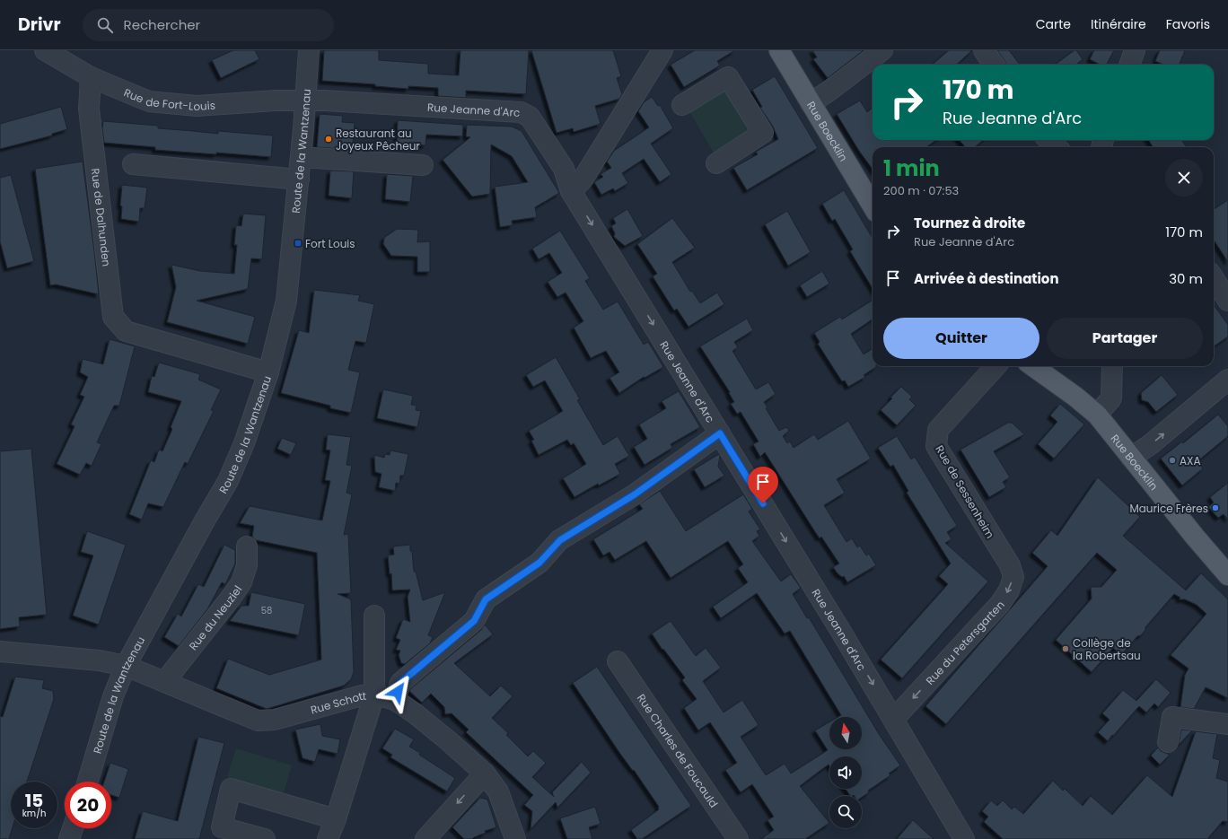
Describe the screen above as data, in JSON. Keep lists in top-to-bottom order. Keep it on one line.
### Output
{"streets":{"main road":["Rue Boecklin"],"street":["Rue de Fort-Louis","Rue Jeanne d'Arc","Route de la Wantzenau","Rue de Dalhunden","Rue de Sessenheim","Rue du Neuziel","Rue du Petersgarten","Rue Schott","Rue Charles de Foucauld"]},"crossings":[["Rue de Fort-Louis","Rue Jeanne d'Arc"],["Rue de Fort-Louis","Route de la Wantzenau"],["Rue de Fort-Louis","Rue de Dalhunden"],["Rue Jeanne d'Arc","Route de la Wantzenau"],["Rue Jeanne d'Arc","Rue du Petersgarten"],["Route de la Wantzenau","Rue de Dalhunden"],["Route de la Wantzenau","Rue Schott"],["Rue de Sessenheim","Rue du Petersgarten"],["Rue du Neuziel","Rue Schott"]],"one_way":["Rue Jeanne d'Arc","Rue du Petersgarten"],"places":{"other":["Restaurant au Joyeux Pêcheur","AXA","Maurice Frères","Collège de la Robertsau"],"transit":["Fort Louis"]},"house_numbers":["58"],"north":"top","page":{"header":"Drivr","search":"Rechercher","nav":["Carte","Itinéraire","Favoris"],"turn":["170 m","Rue Jeanne d'Arc"],"heading":["1 min","200 m · 07:53"],"list":[{"name":"Tournez à droite","note":"Rue Jeanne d'Arc","value":"170 m"},{"name":"Arrivée à destination","value":"30 m"}],"buttons":["Quitter","Partager"],"speed":"15 km/h","limit":"20"}}
